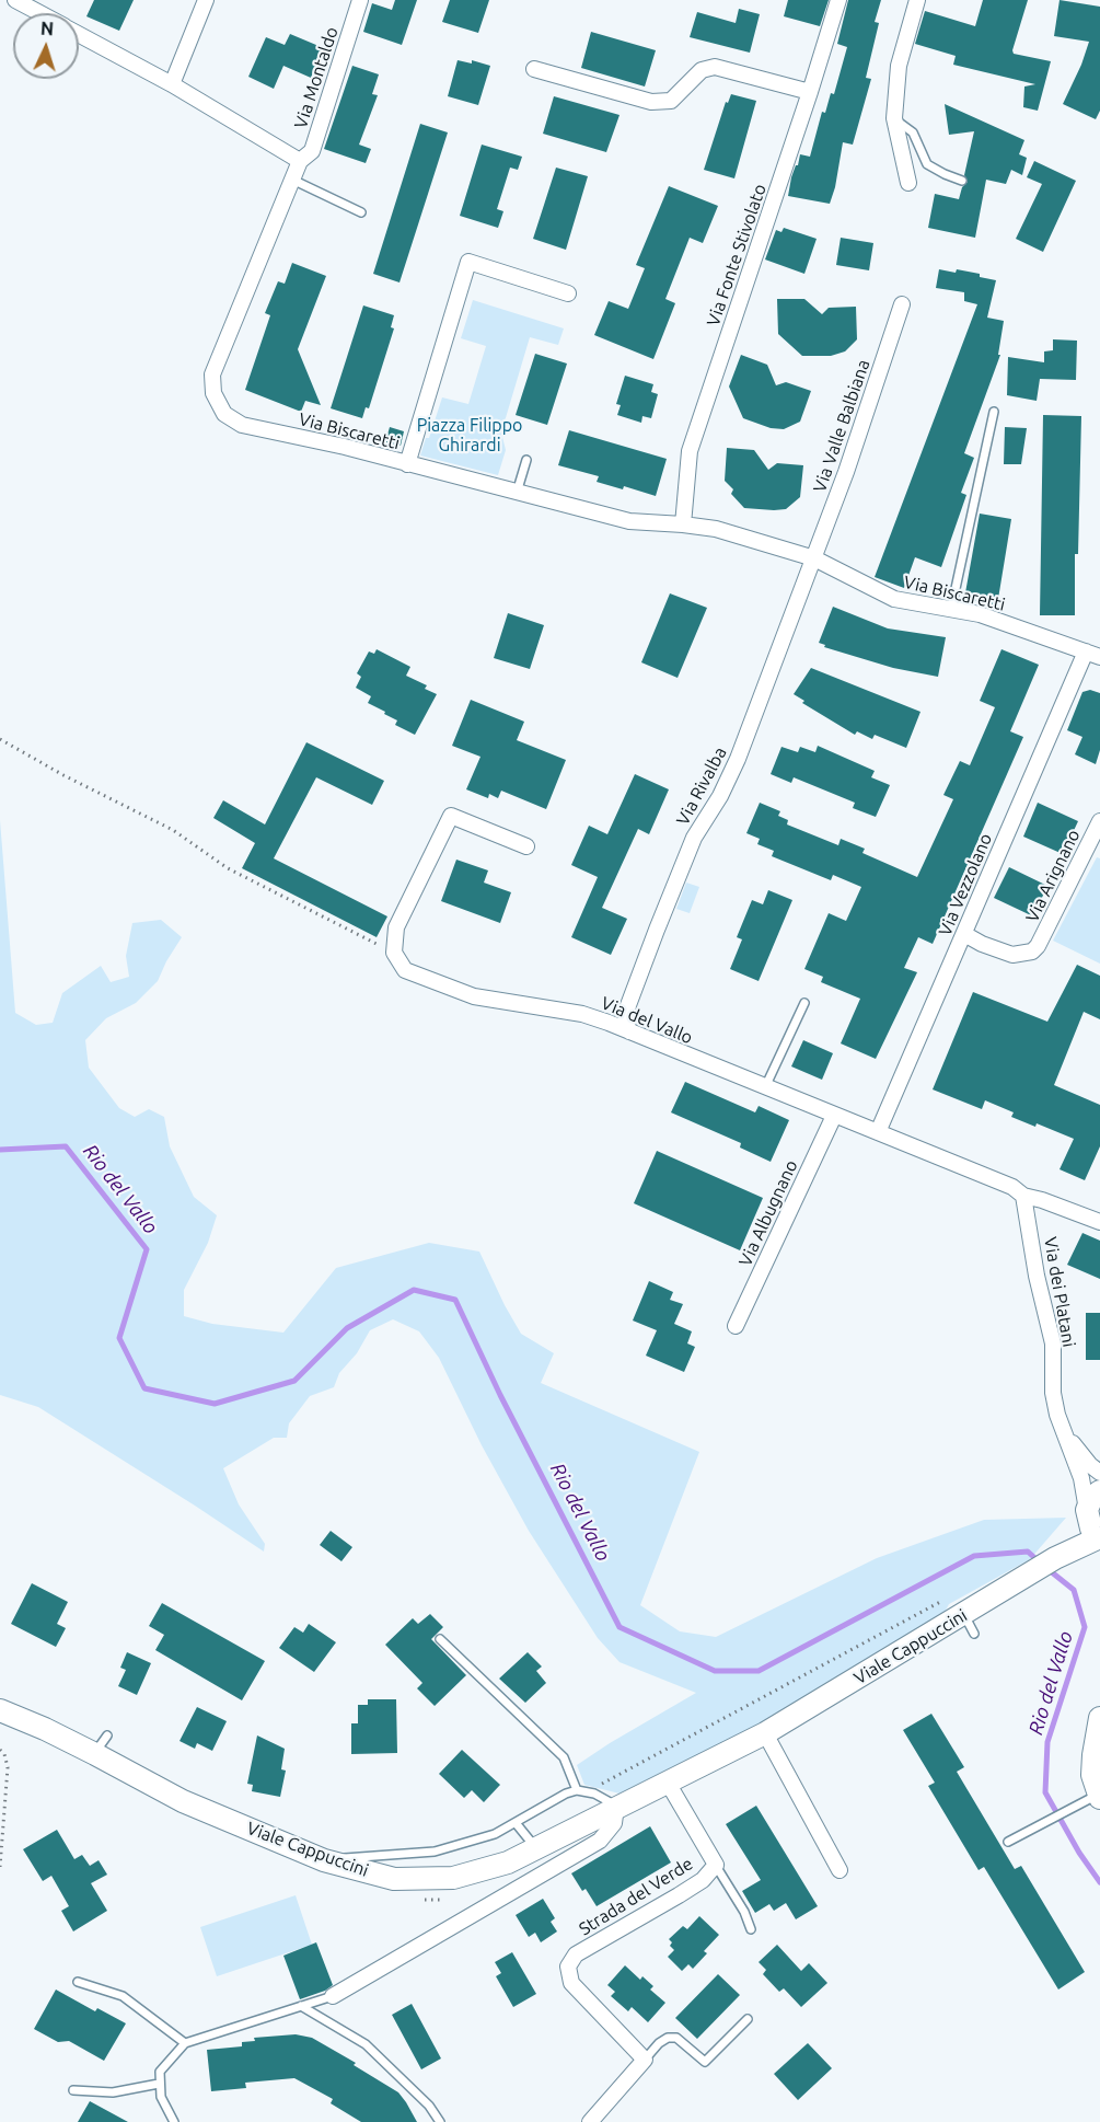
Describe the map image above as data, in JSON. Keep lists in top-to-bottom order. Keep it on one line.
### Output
{"streets":{"main road":["Viale Cappuccini"],"street":["Via Montaldo","Via Fonte Stivolato","Via Valle Balbiana","Via Biscaretti","Via Rivalba","Via Arignano","Via Vezzolano","Via del Vallo","Via Albugnano","Via dei Platani","Strada del Verde"]},"crossings":[["Via Montaldo","Via Biscaretti"],["Via Fonte Stivolato","Via Biscaretti"],["Via Valle Balbiana","Via Biscaretti"],["Via Valle Balbiana","Via Rivalba"],["Via Biscaretti","Via Rivalba"],["Via Biscaretti","Via Vezzolano"],["Via Rivalba","Via del Vallo"],["Via Arignano","Via Vezzolano"],["Via Vezzolano","Via del Vallo"],["Via del Vallo","Via Albugnano"],["Via del Vallo","Via dei Platani"],["Via dei Platani","Viale Cappuccini"],["Viale Cappuccini","Strada del Verde"]],"water":["Rio del Vallo"],"parks":["Piazza Filippo Ghirardi"],"north":"top"}
